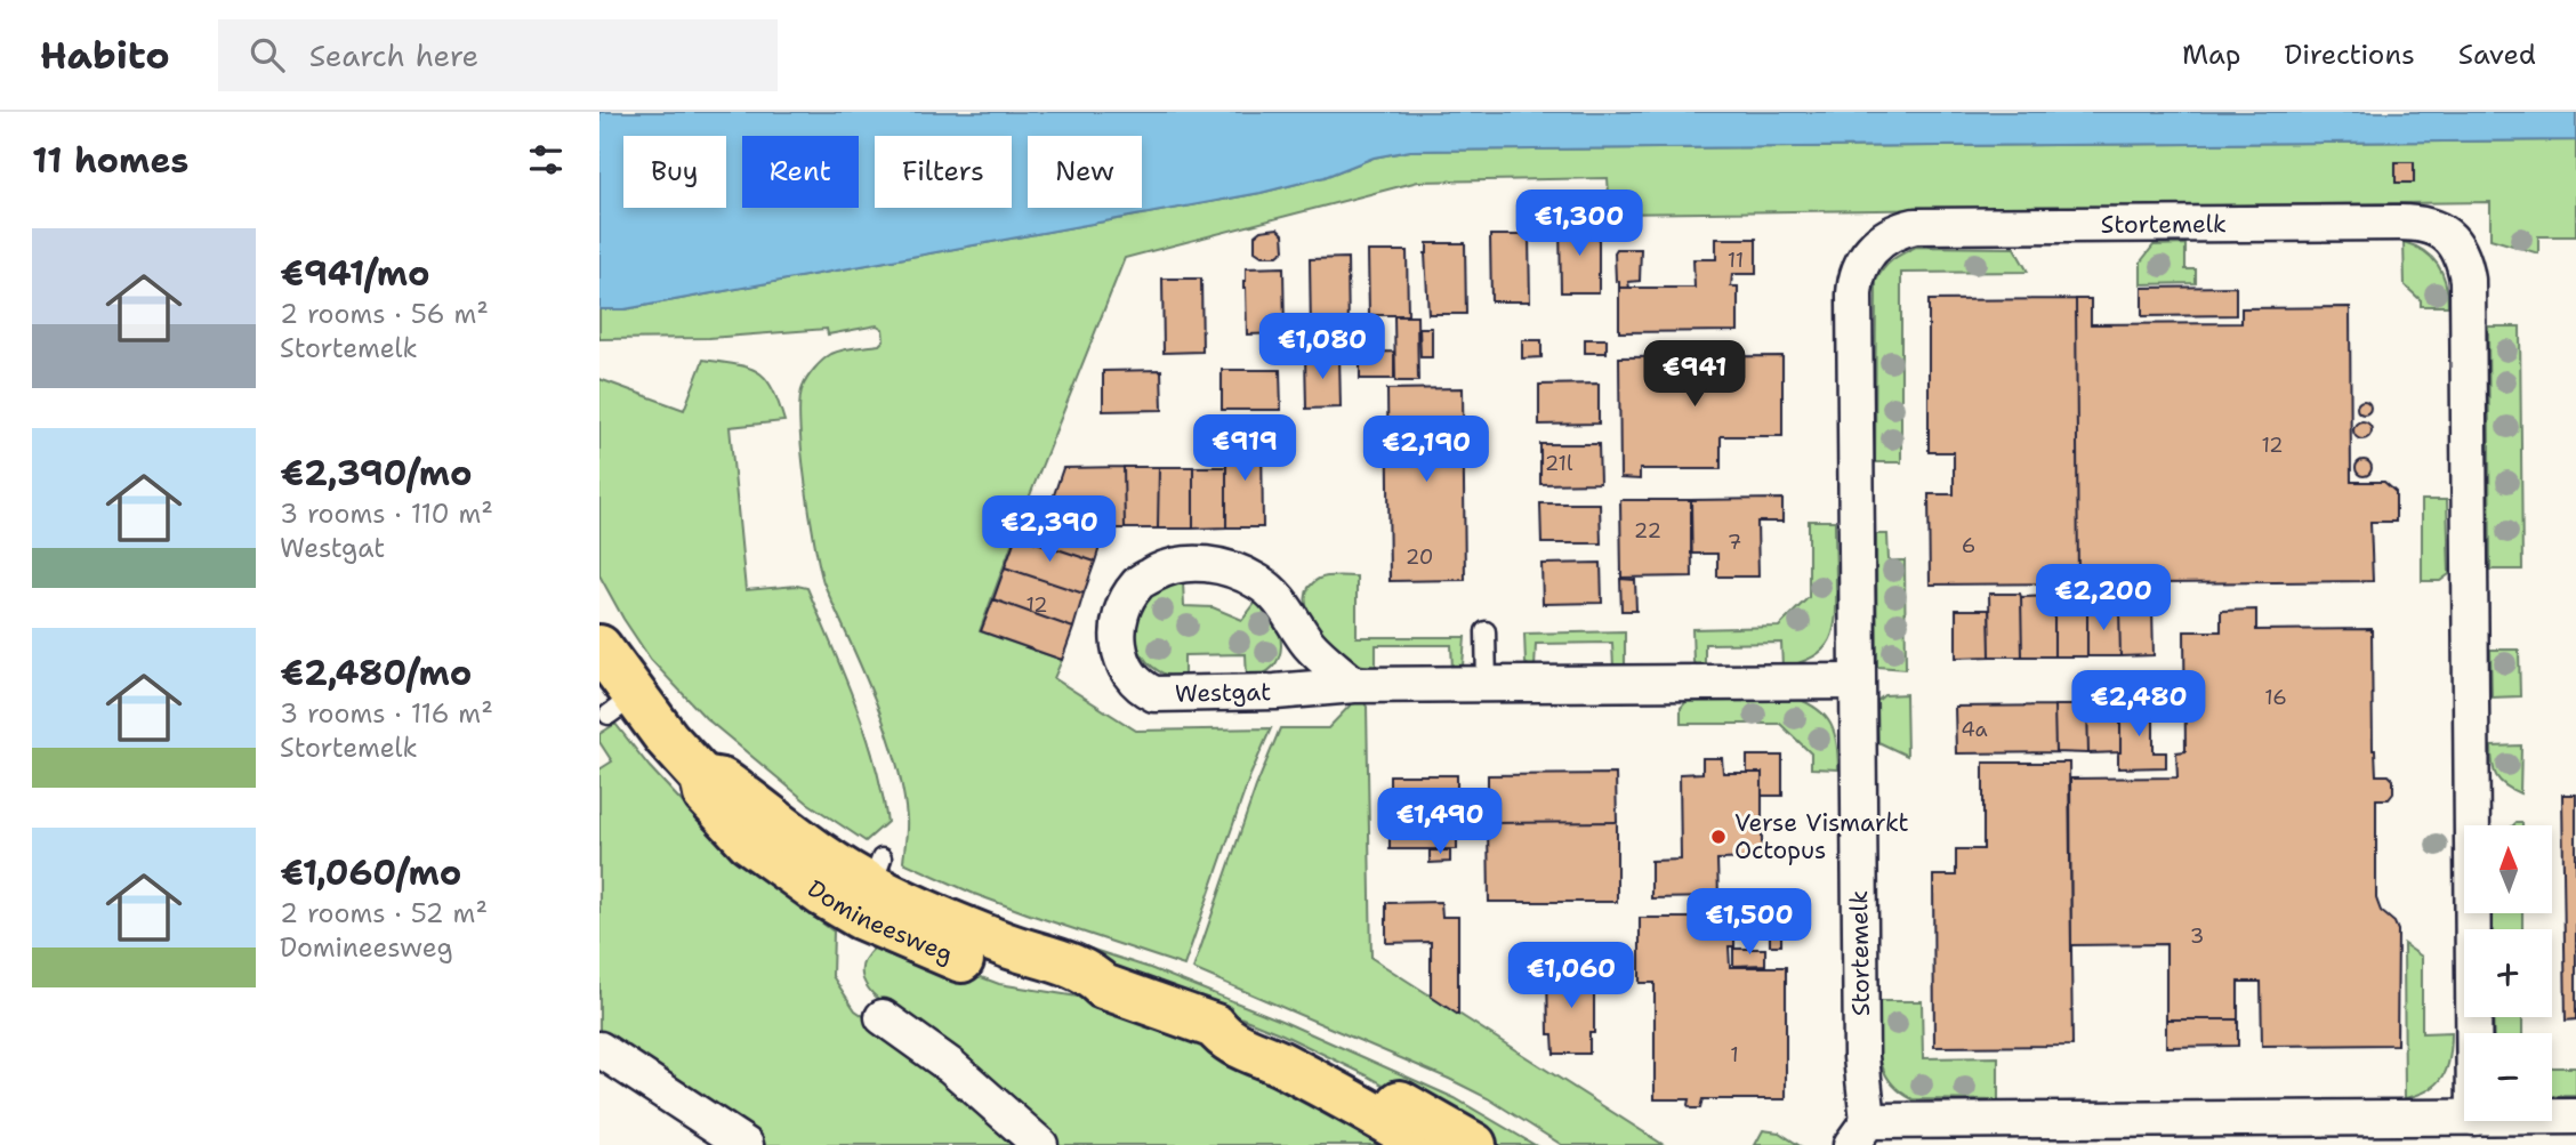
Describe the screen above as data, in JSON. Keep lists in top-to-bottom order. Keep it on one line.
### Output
{"streets":{"main road":["Domineesweg"],"street":["Stortemelk","Westgat"]},"crossings":[["Stortemelk","Westgat"]],"places":["Verse Vismarkt Octopus"],"house_numbers":["11","12","21l","22","7","6","20","12","16","4a","3","1"],"north":"top","page":{"header":"Habito","search":"Search here","nav":["Map","Directions","Saved"],"heading":"11 homes","chip":["Buy","Rent","Filters","New"],"price":["€1,300","€1,080","€941","€919","€2,190","€2,390","€2,200","€2,480","€1,490","€1,500","€1,060"],"list":[{"name":"€941/mo","note":"2 rooms · 56 m² · Stortemelk"},{"name":"€2,390/mo","note":"3 rooms · 110 m² · Westgat"},{"name":"€2,480/mo","note":"3 rooms · 116 m² · Stortemelk"},{"name":"€1,060/mo","note":"2 rooms · 52 m² · Domineesweg"}],"map_buttons":["+","−"]}}
